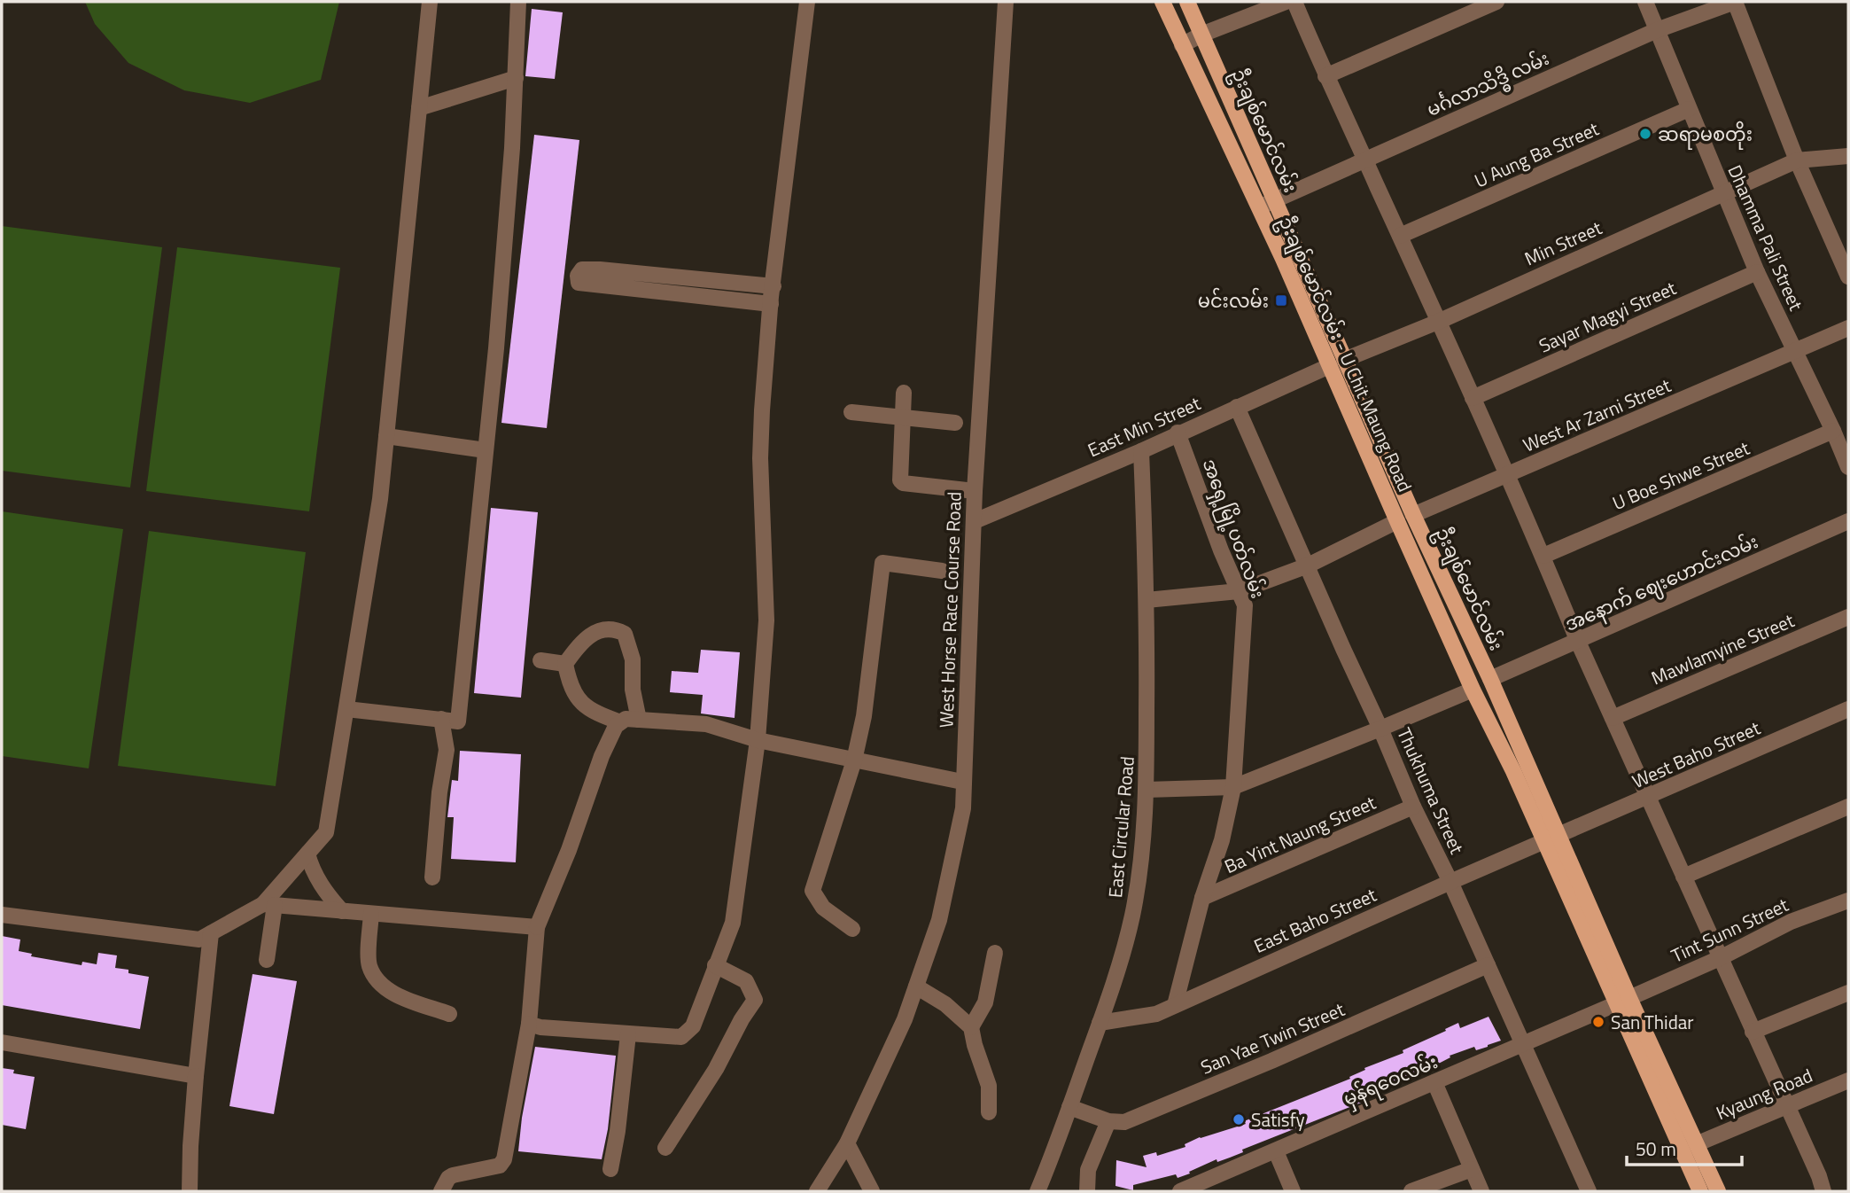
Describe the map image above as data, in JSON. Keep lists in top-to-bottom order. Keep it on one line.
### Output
{"streets":{"main road":["ဦးချစ်မောင်လမ်း","ဦးချစ်မောင်လမ်း - U Chit Maung Road"],"street":["မင်္ဂလာသိဒ္ဓိ လမ်း","U Aung Ba Street","Dhamma Pali Street","Min Street","Sayar Magyi Street","West Ar Zarni Street","East Min Street","U Boe Shwe Street","အရှေ့မြို့ပတ်လမ်း","အနောက် ဈေးဟောင်းလမ်း","West Horse Race Course Road","Mawlamyine Street","West Baho Street","Thukhuma Street","East Circular Road","Ba Yint Naung Street","East Baho Street","Tint Sunn Street","San Yae Twin Street","မှန်ရဝေလမ်း","Kyaung Road"]},"crossings":[["မင်္ဂလာသိဒ္ဓိ လမ်း","ဦးချစ်မောင်လမ်း"],["မင်္ဂလာသိဒ္ဓိ လမ်း","Dhamma Pali Street"],["မင်္ဂလာသိဒ္ဓိ လမ်း","ဦးချစ်မောင်လမ်း - U Chit Maung Road"],["ဦးချစ်မောင်လမ်း","Min Street"],["ဦးချစ်မောင်လမ်း","ဦးချစ်မောင်လမ်း - U Chit Maung Road"],["ဦးချစ်မောင်လမ်း","West Ar Zarni Street"],["ဦးချစ်မောင်လမ်း","အနောက် ဈေးဟောင်းလမ်း"],["ဦးချစ်မောင်လမ်း","West Baho Street"],["ဦးချစ်မောင်လမ်း","East Baho Street"],["ဦးချစ်မောင်လမ်း","Tint Sunn Street"],["ဦးချစ်မောင်လမ်း","မှန်ရဝေလမ်း"],["ဦးချစ်မောင်လမ်း","Kyaung Road"],["U Aung Ba Street","Dhamma Pali Street"],["Dhamma Pali Street","Min Street"],["Dhamma Pali Street","Sayar Magyi Street"],["Dhamma Pali Street","West Ar Zarni Street"],["Dhamma Pali Street","U Boe Shwe Street"],["ဦးချစ်မောင်လမ်း - U Chit Maung Road","East Min Street"],["East Min Street","အရှေ့မြို့ပတ်လမ်း"],["East Min Street","West Horse Race Course Road"],["East Min Street","Thukhuma Street"],["East Min Street","East Circular Road"],["အရှေ့မြို့ပတ်လမ်း","Ba Yint Naung Street"],["အရှေ့မြို့ပတ်လမ်း","East Baho Street"],["West Baho Street","East Baho Street"],["Thukhuma Street","Ba Yint Naung Street"],["Thukhuma Street","East Baho Street"],["Thukhuma Street","San Yae Twin Street"],["Thukhuma Street","မှန်ရဝေလမ်း"],["East Circular Road","East Baho Street"],["East Circular Road","San Yae Twin Street"],["Tint Sunn Street","မှန်ရဝေလမ်း"]],"places":{"other":["ဆရာမစတိုး","San Thidar","Satisfy"],"transit":["မင်းလမ်း"]},"scale_bar":"50 m"}
